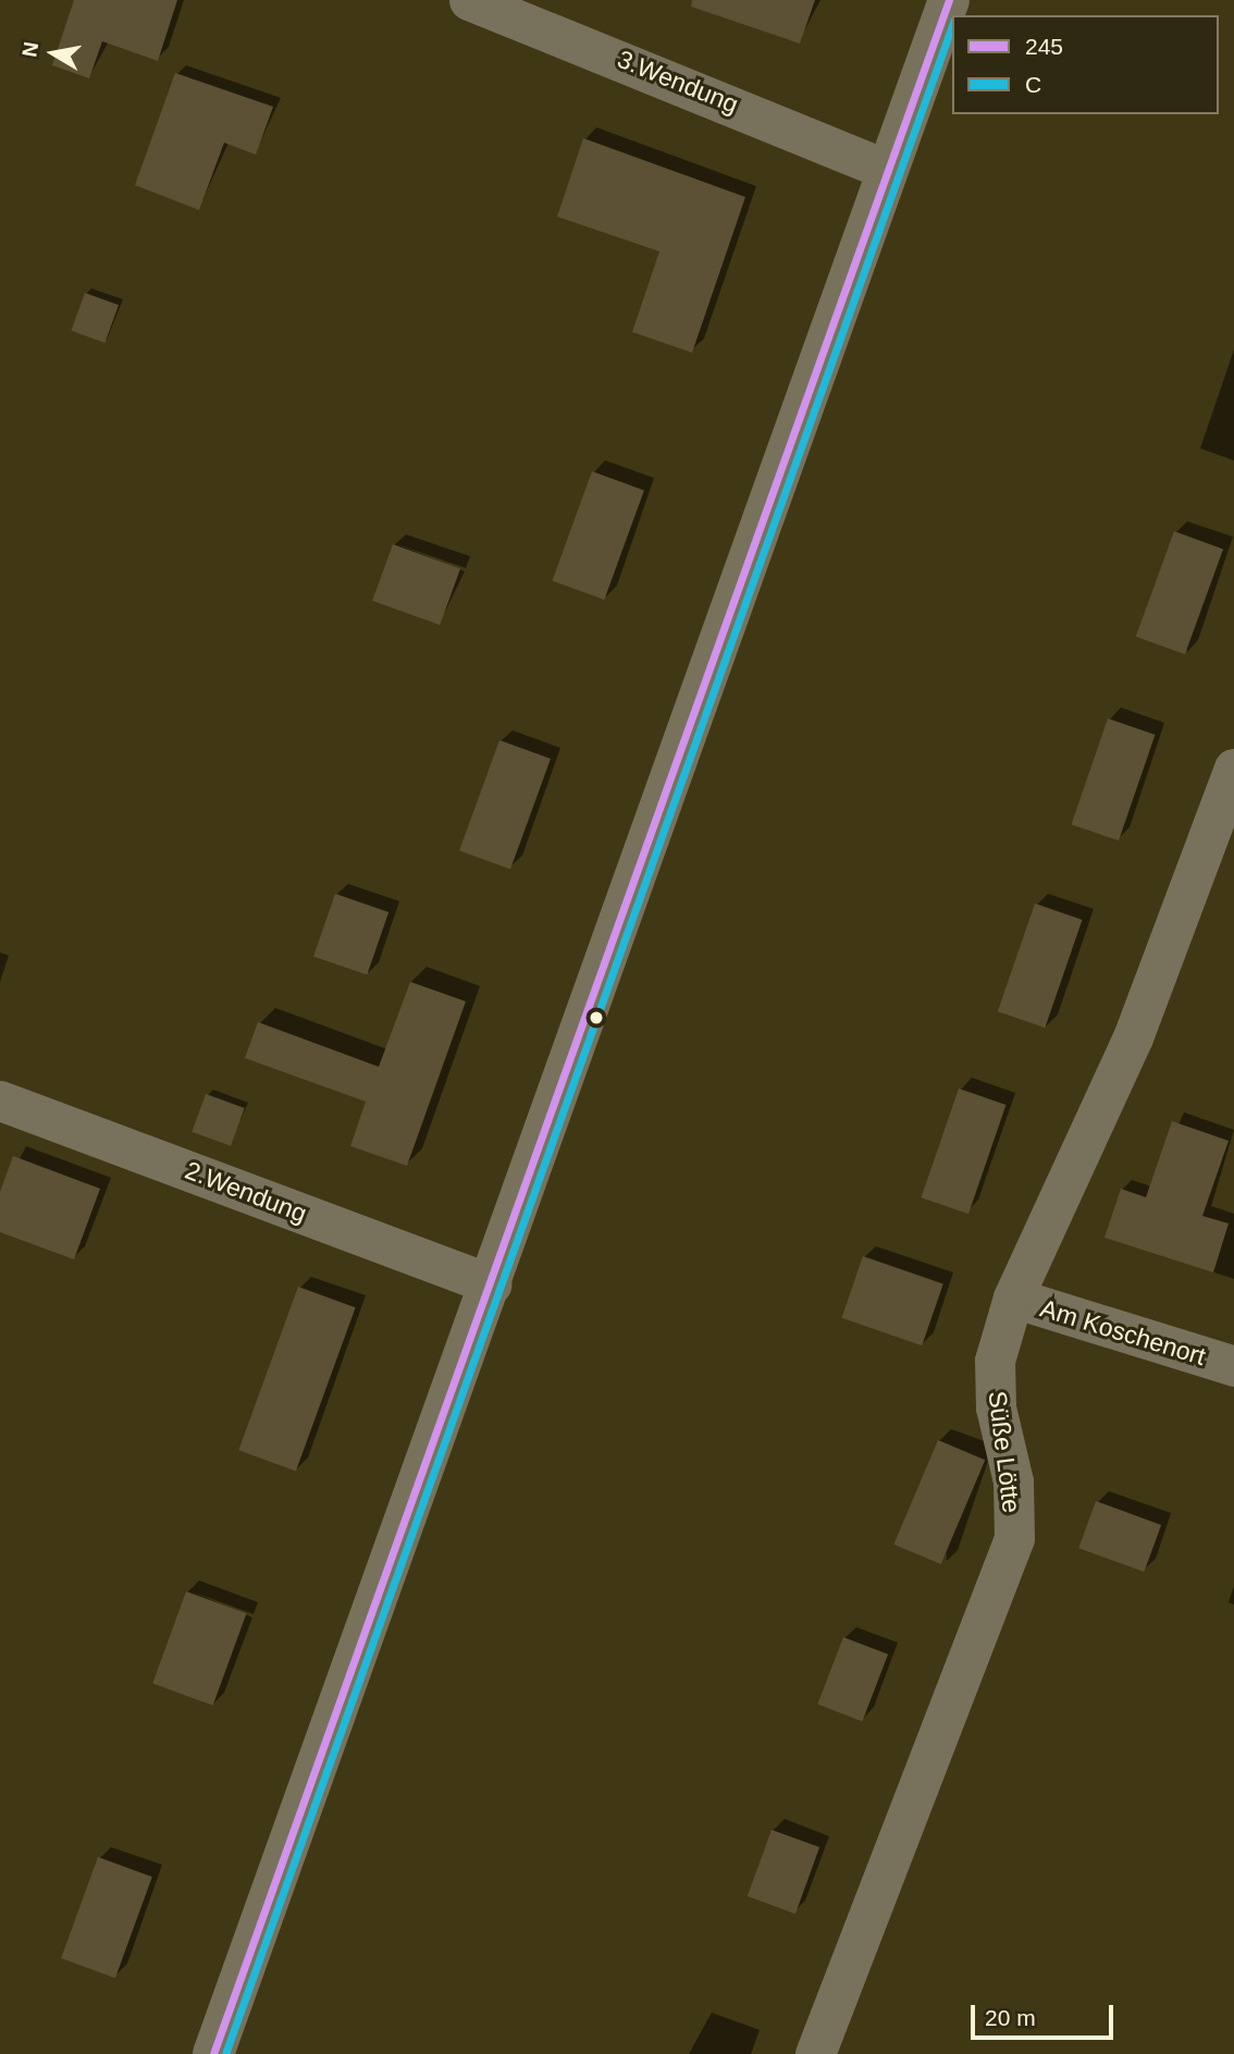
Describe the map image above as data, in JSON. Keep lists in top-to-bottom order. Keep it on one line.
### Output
{"streets":{"street":["3.Wendung","2.Wendung","Am Koschenort","Süße Lötte"]},"crossings":[["Am Koschenort","Süße Lötte"]],"lines":["transit line 245","transit line C"],"legend":["245","C"],"scale_bar":"20 m","north":"left"}
